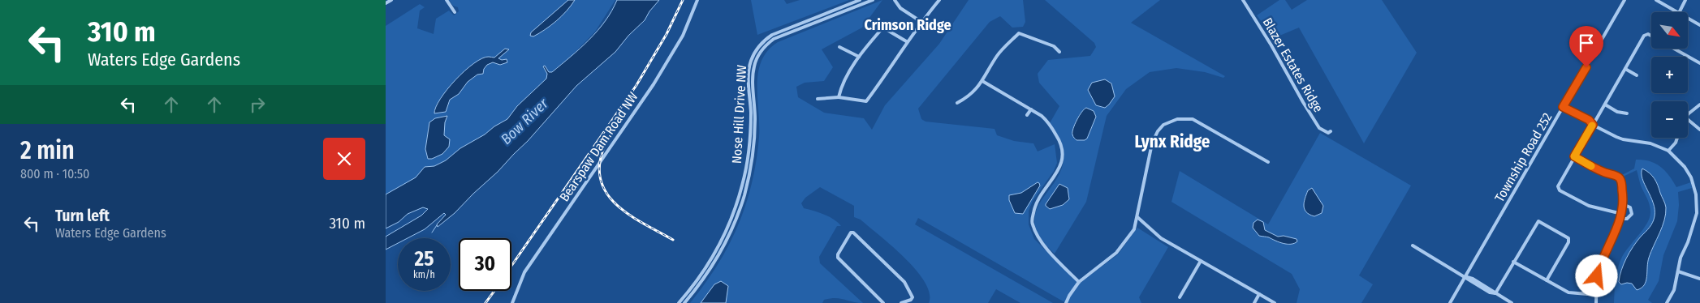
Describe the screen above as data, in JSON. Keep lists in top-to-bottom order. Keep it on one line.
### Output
{"streets":{"street":["Blazer Estates Ridge","Nose Hill Drive NW","Bearspaw Dam Road NW","Township Road 252"]},"districts":["Crimson Ridge","Lynx Ridge"],"water":["Bow River"],"north":"bottom right","page":{"turn":["310 m","Waters Edge Gardens"],"map_buttons":["+","−"],"heading":["2 min","800 m · 10:50"],"list":[{"name":"Turn left","note":"Waters Edge Gardens","value":"310 m"}],"speed":"25 km/h","limit":"30"}}
